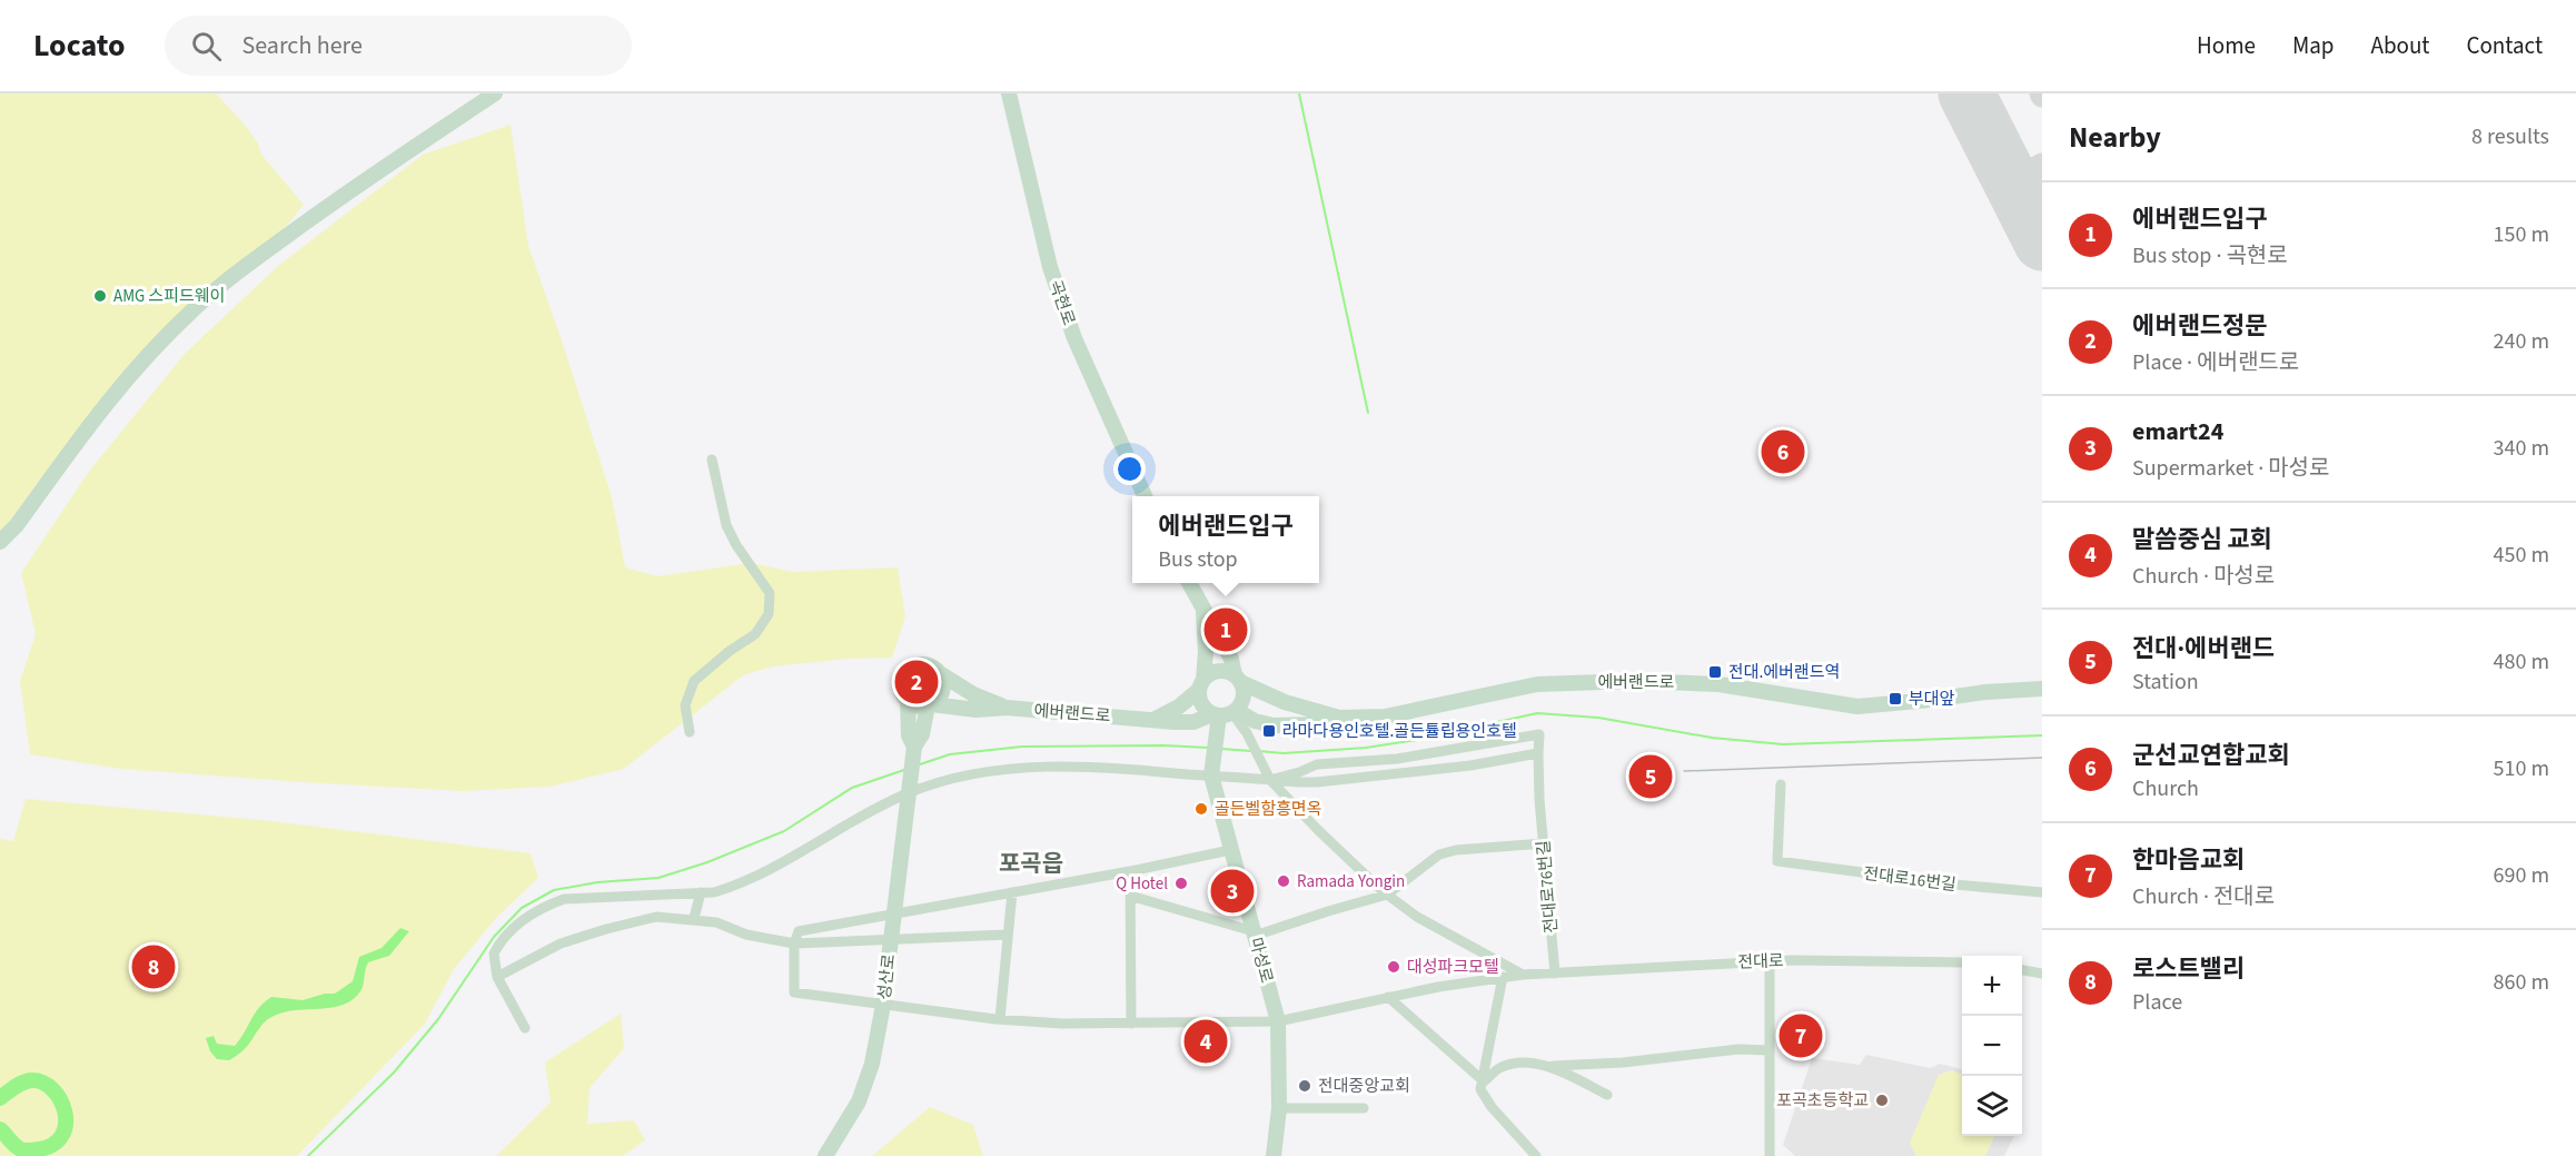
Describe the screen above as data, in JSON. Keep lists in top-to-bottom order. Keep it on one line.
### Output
{"streets":{"main road":["곡현로","에버랜드로","마성로","성산로"],"street":["전대로16번길","전대로76번길","전대로"]},"crossings":[["에버랜드로","마성로"],["전대로76번길","전대로"],["마성로","전대로"],["전대로","성산로"]],"districts":["포곡읍"],"places":{"other":["AMG 스피드웨이","골든벨함흥면옥","Ramada Yongin","Q Hotel","대성파크모텔","전대중앙교회","포곡초등학교"],"transit":["전대.에버랜드역","부대앞","라마다용인호텔.골든튤립용인호텔"]},"page":{"header":"Locato","search":"Search here","nav":["Home","Map","About","Contact"],"heading":["Nearby","8 results"],"list":[{"mark":"1","name":"에버랜드입구","note":"Bus stop · 곡현로","value":"150 m"},{"mark":"2","name":"에버랜드정문","note":"Place · 에버랜드로","value":"240 m"},{"mark":"3","name":"emart24","note":"Supermarket · 마성로","value":"340 m"},{"mark":"4","name":"말씀중심 교회","note":"Church · 마성로","value":"450 m"},{"mark":"5","name":"전대·에버랜드","note":"Station","value":"480 m"},{"mark":"6","name":"군선교연합교회","note":"Church","value":"510 m"},{"mark":"7","name":"한마음교회","note":"Church · 전대로","value":"690 m"},{"mark":"8","name":"로스트밸리","note":"Place","value":"860 m"}],"pins":["6","1","2","5","3","8","7","4"],"popup":["에버랜드입구","Bus stop"],"map_buttons":["+","−"]}}
